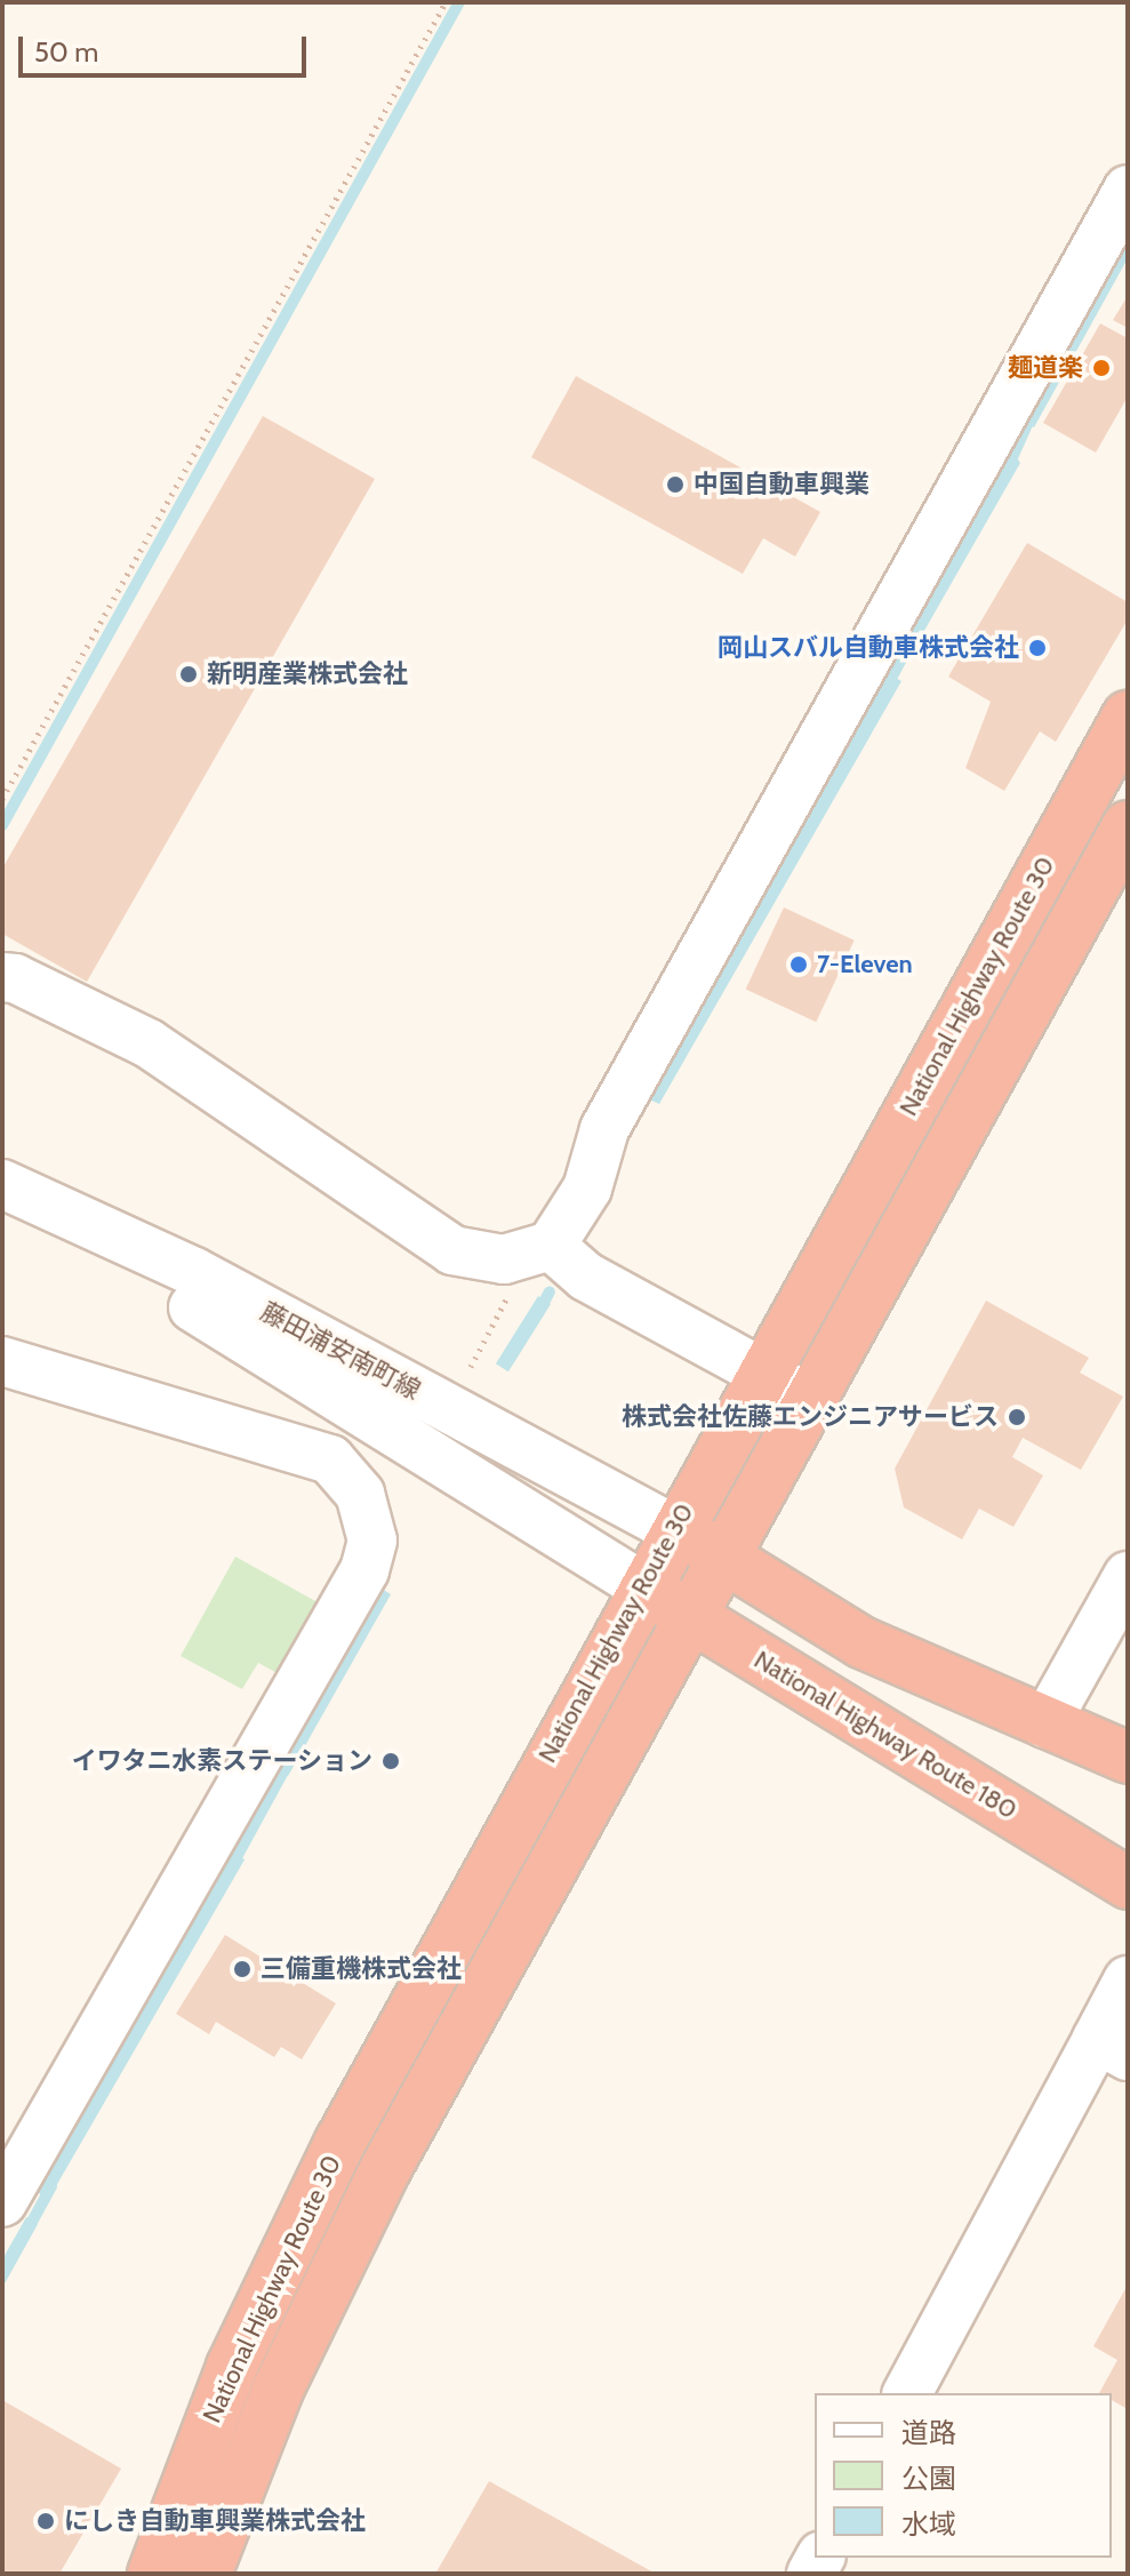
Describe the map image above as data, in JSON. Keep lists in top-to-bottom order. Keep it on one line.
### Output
{"streets":{"highway":["National Highway Route 30","National Highway Route 180"],"street":["藤田浦安南町線"]},"crossings":[["National Highway Route 30","藤田浦安南町線"],["National Highway Route 30","National Highway Route 180"],["藤田浦安南町線","National Highway Route 180"]],"places":["麺道楽","中国自動車興業","岡山スバル自動車株式会社","新明産業株式会社","7-Eleven","株式会社佐藤エンジニアサービス","イワタニ水素ステーション","三備重機株式会社","にしき自動車興業株式会社"],"legend":["道路","公園","水域"],"scale_bar":"50 m"}
